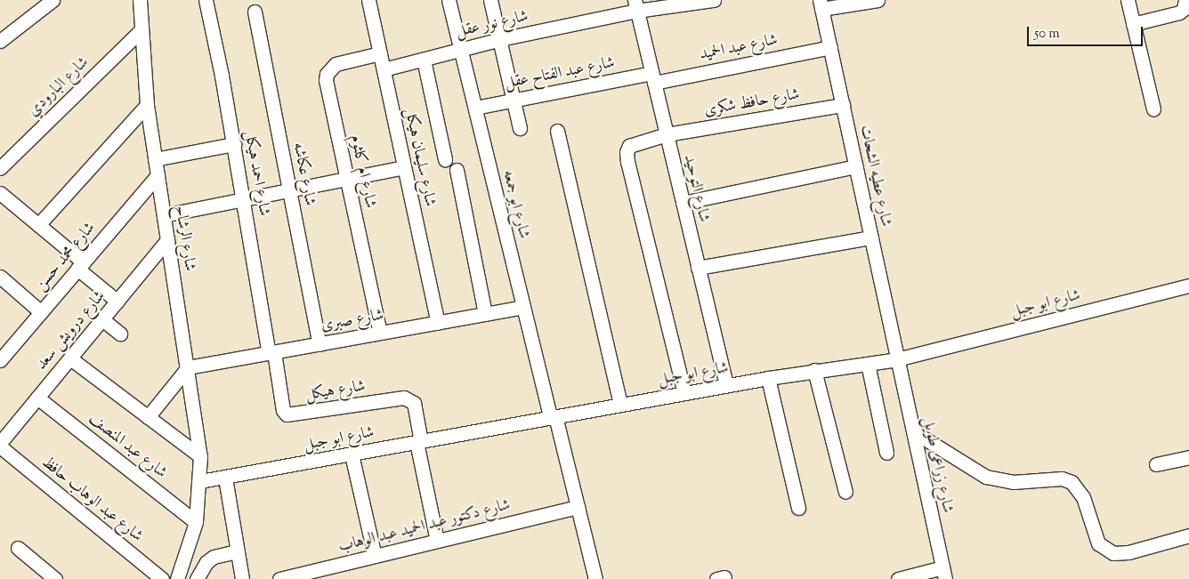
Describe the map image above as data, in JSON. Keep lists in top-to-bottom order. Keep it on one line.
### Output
{"streets":{"street":["شارع نور عقل","شارع عبد الحميد","شارع عبد الفتاح عقل","شارع البارودي","شارع حافظ شكرى","شارع سليمان هيكل","شارع ام كلثوم","شارع احمد هيكل","شارع عكاشه","شارع عطيه الشحات","شارع التوحيد","شارع ابو جمعه","شارع الرشاح","شارع محمد حسن","شارع ابو جبل","شارع صبرى","شارع درويش سعد","شارع هيكل","شارع عبد المنصف","شارع زراعى طويل","شارع عبد الوهاب حافظ","شارع دكتور عبد الحميد عبد الوهاب"]},"crossings":[["شارع نور عقل","شارع سليمان هيكل"],["شارع نور عقل","شارع التوحيد"],["شارع نور عقل","شارع ابو جمعه"],["شارع عبد الحميد","شارع عبد الفتاح عقل"],["شارع عبد الحميد","شارع عطيه الشحات"],["شارع عبد الحميد","شارع التوحيد"],["شارع عبد الفتاح عقل","شارع التوحيد"],["شارع عبد الفتاح عقل","شارع ابو جمعه"],["شارع البارودي","شارع الرشاح"],["شارع حافظ شكرى","شارع عطيه الشحات"],["شارع حافظ شكرى","شارع التوحيد"],["شارع حافظ شكرى","شارع ابو جبل"],["شارع سليمان هيكل","شارع ام كلثوم"],["شارع سليمان هيكل","شارع صبرى"],["شارع ام كلثوم","شارع صبرى"],["شارع احمد هيكل","شارع صبرى"],["شارع احمد هيكل","شارع هيكل"],["شارع عكاشه","شارع صبرى"],["شارع عطيه الشحات","شارع ابو جبل"],["شارع عطيه الشحات","شارع زراعى طويل"],["شارع التوحيد","شارع ابو جبل"],["شارع ابو جمعه","شارع ابو جبل"],["شارع ابو جمعه","شارع صبرى"],["شارع ابو جمعه","شارع دكتور عبد الحميد عبد الوهاب"],["شارع الرشاح","شارع محمد حسن"],["شارع الرشاح","شارع ابو جبل"],["شارع الرشاح","شارع صبرى"],["شارع الرشاح","شارع درويش سعد"],["شارع الرشاح","شارع عبد المنصف"],["شارع ابو جبل","شارع هيكل"],["شارع ابو جبل","شارع زراعى طويل"],["شارع صبرى","شارع هيكل"],["شارع درويش سعد","شارع عبد المنصف"]],"scale_bar":"50 m"}
